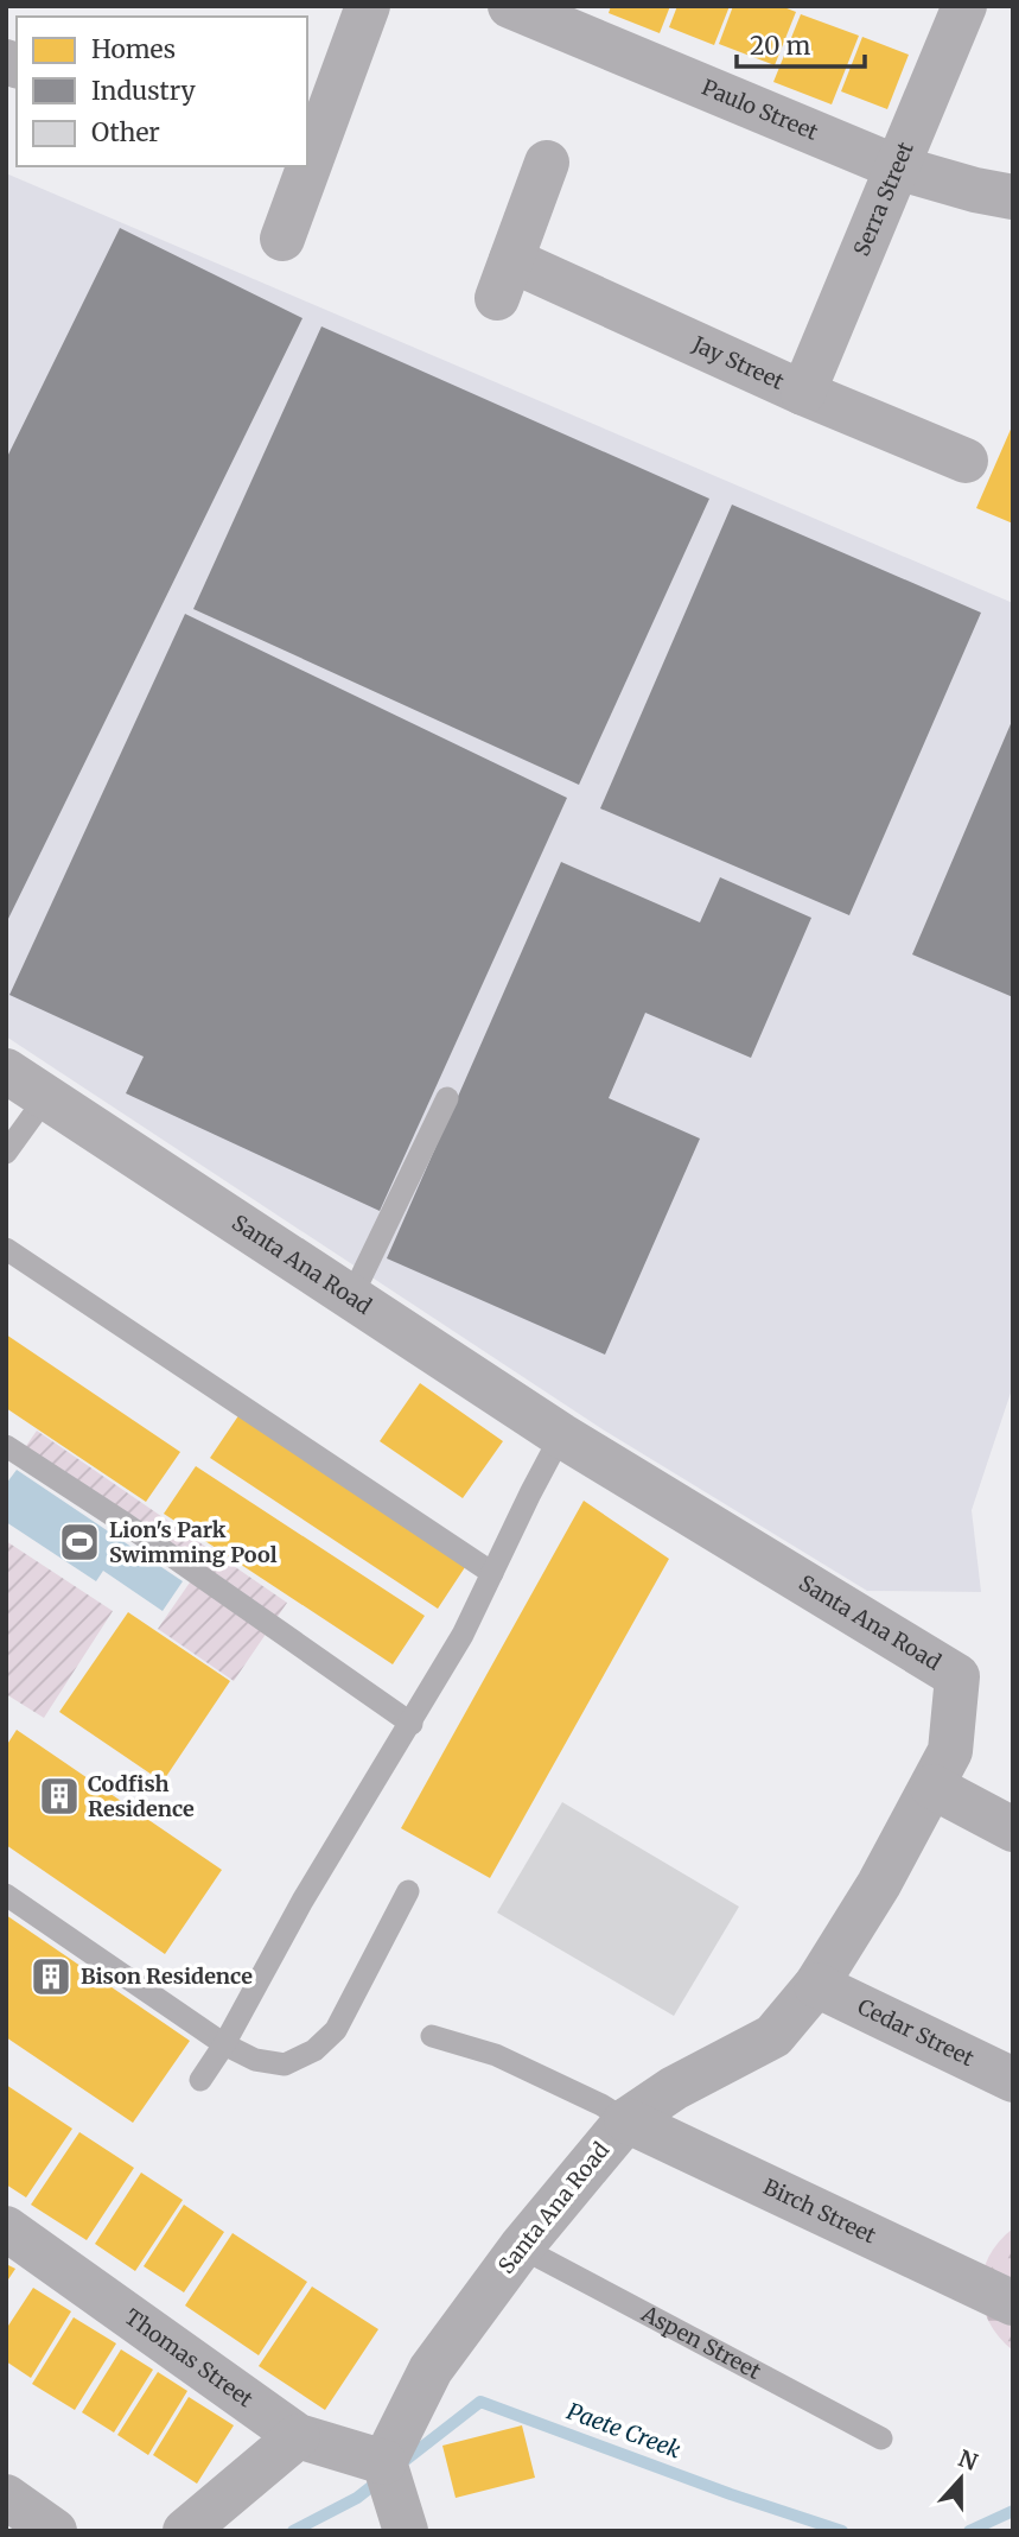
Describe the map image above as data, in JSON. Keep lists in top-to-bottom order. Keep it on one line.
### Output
{"streets":{"street":["Paulo Street","Serra Street","Jay Street","Santa Ana Road","Cedar Street","Birch Street","Thomas Street"],"lane":["Aspen Street"]},"crossings":[["Paulo Street","Serra Street"],["Serra Street","Jay Street"],["Santa Ana Road","Cedar Street"],["Santa Ana Road","Birch Street"],["Santa Ana Road","Aspen Street"],["Santa Ana Road","Thomas Street"]],"water":["Paete Creek"],"places":{"sports":["Lion's Park Swimming Pool"],"building":["Codfish Residence","Bison Residence"]},"legend":["Homes","Industry","Other"],"scale_bar":"20 m","north":"top"}
